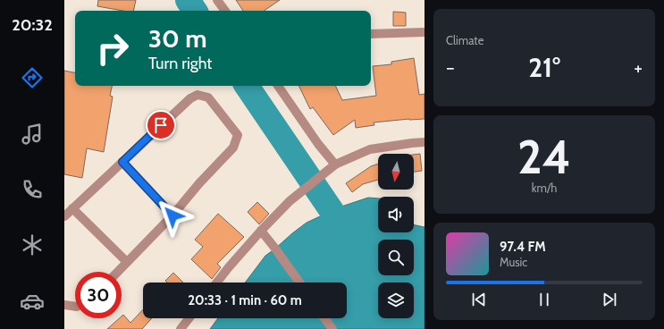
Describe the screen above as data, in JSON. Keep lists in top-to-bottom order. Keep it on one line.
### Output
{"north":"bottom","page":{"tabs":"20:32","tile":["Climate",["24","km/h"]],"turn":["30 m","Turn right"],"heat":["−","21°","+"],"song":["97.4 FM","Music"],"limit":"30","trip":"20:33 · 1 min · 60 m"}}
